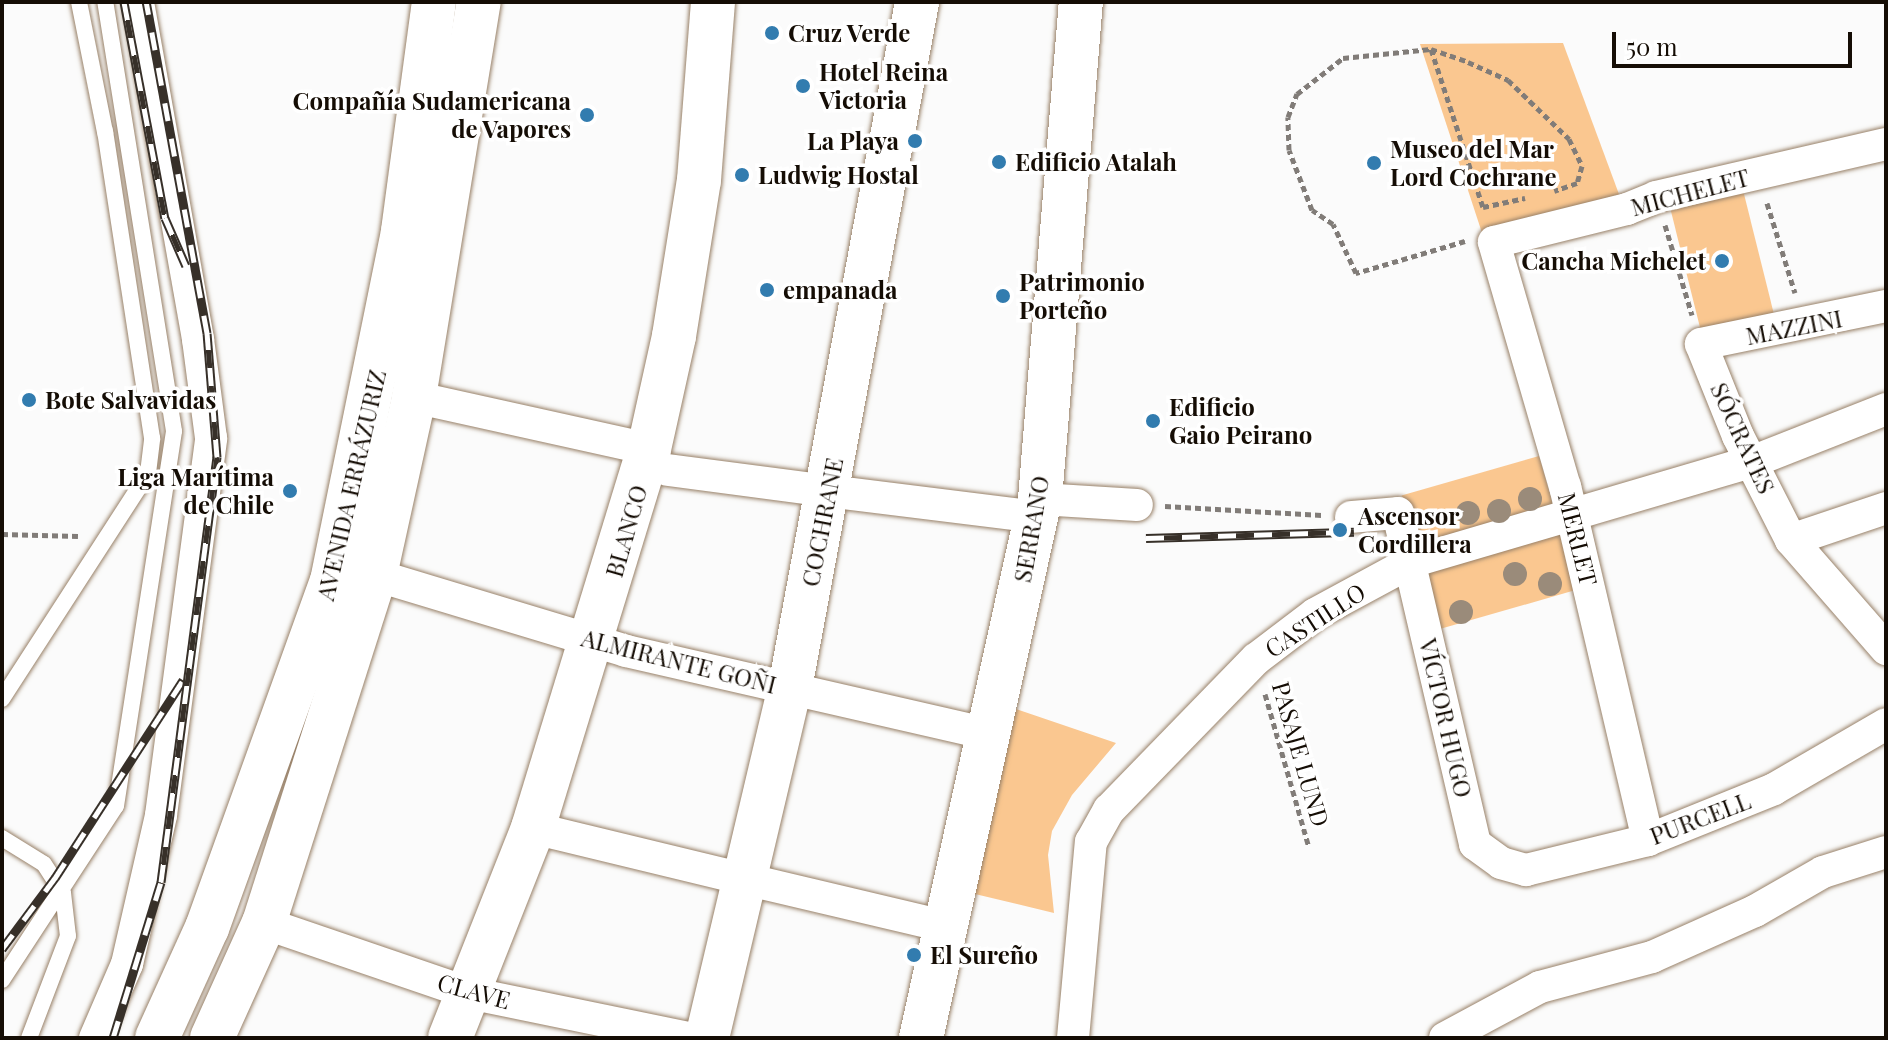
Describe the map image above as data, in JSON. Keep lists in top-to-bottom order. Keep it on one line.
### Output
{"streets":{"main road":["AVENIDA ERRÁZURIZ","COCHRANE","SERRANO","BLANCO"],"street":["MICHELET","MAZZINI","SÓCRATES","MERLET","CASTILLO","ALMIRANTE GOÑI","VÍCTOR HUGO","PURCELL","CLAVE"],"path":["PASAJE LUND"]},"crossings":[["MICHELET","MERLET"],["MAZZINI","SÓCRATES"],["SÓCRATES","CASTILLO"],["AVENIDA ERRÁZURIZ","ALMIRANTE GOÑI"],["AVENIDA ERRÁZURIZ","CLAVE"],["COCHRANE","ALMIRANTE GOÑI"],["SERRANO","ALMIRANTE GOÑI"],["BLANCO","ALMIRANTE GOÑI"],["BLANCO","CLAVE"],["MERLET","CASTILLO"],["MERLET","PURCELL"],["CASTILLO","VÍCTOR HUGO"],["VÍCTOR HUGO","PURCELL"]],"places":["Cruz Verde","Hotel Reina Victoria","Compañía Sudamericana de Vapores","La Playa","Edificio Atalah","Museo del Mar Lord Cochrane","Ludwig Hostal","Cancha Michelet","empanada","Patrimonio Porteño","Bote Salvavidas","Edificio Gaio Peirano","Liga Marítima de Chile","Ascensor Cordillera","El Sureño"],"scale_bar":"50 m"}
